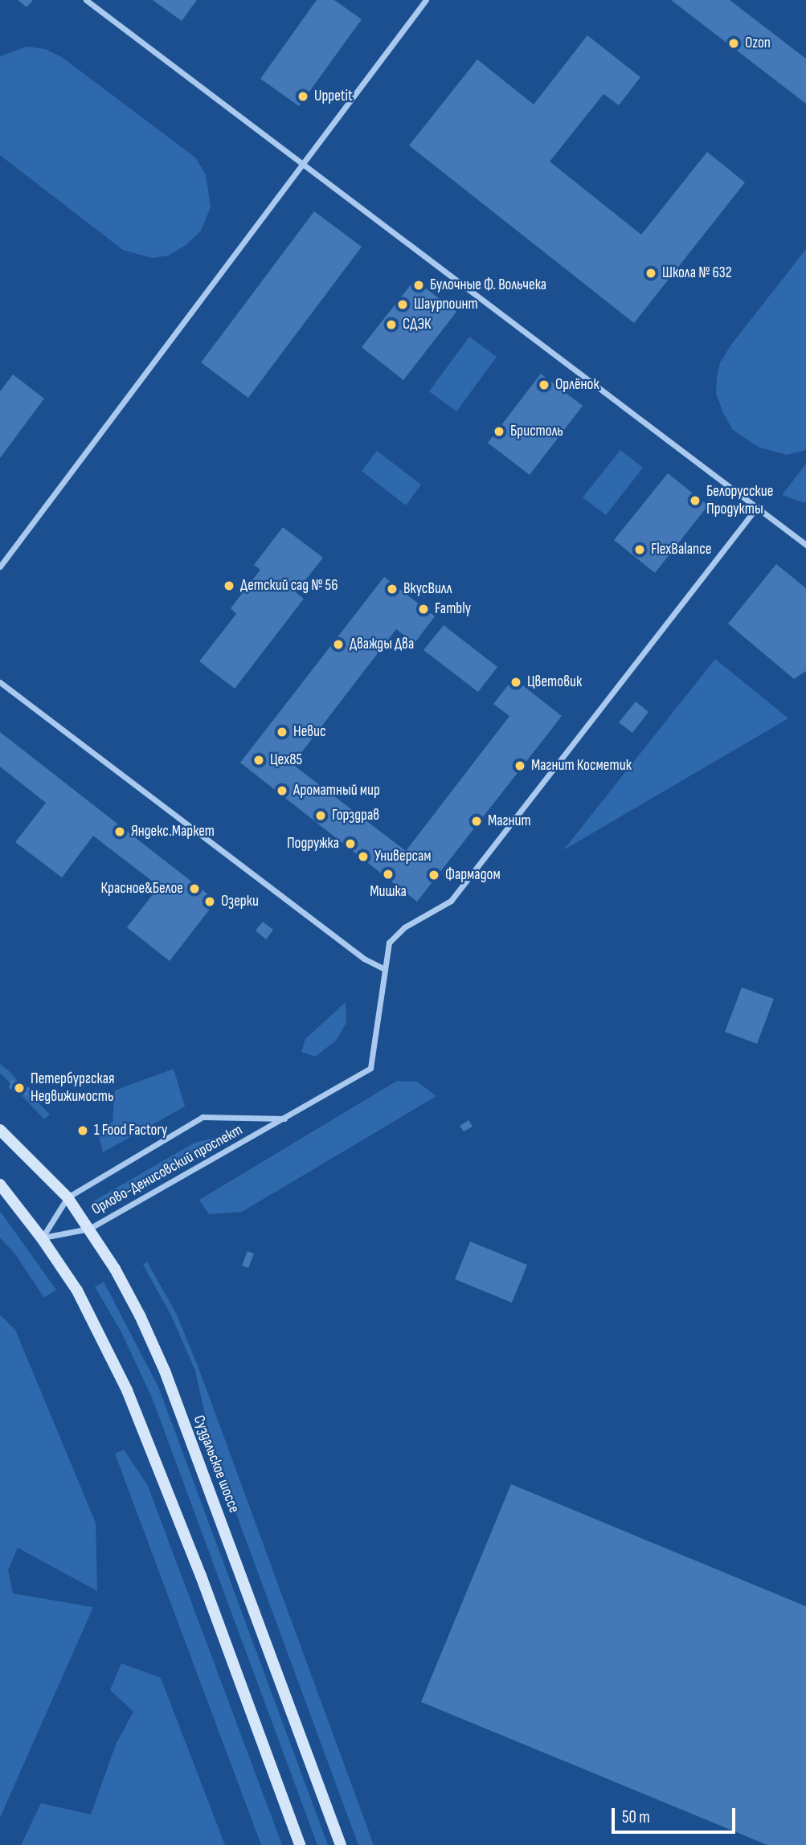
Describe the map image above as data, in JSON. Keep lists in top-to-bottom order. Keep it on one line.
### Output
{"streets":{"main road":["Суздальское шоссе"],"street":["Орлово-Денисовский проспект"]},"crossings":[["Орлово-Денисовский проспект","Суздальское шоссе"]],"places":["Ozon","Uppetit","Школа № 632","Булочные Ф. Вольчека","Шаурпоинт","СДЭК","Орлёнок","Бристоль","Белорусские Продукты","FlexBalance","Детский сад № 56","ВкусВилл","Fambly","Дважды Два","Цветовик","Невис","Цех85","Магнит Косметик","Ароматный мир","Горздрав","Магнит","Яндекс.Маркет","Подружка","Универсам","Мишка","Фармадом","Красное&Белое","Озерки","Петербургская Недвижимость","1 Food Factory"],"scale_bar":"50 m"}
